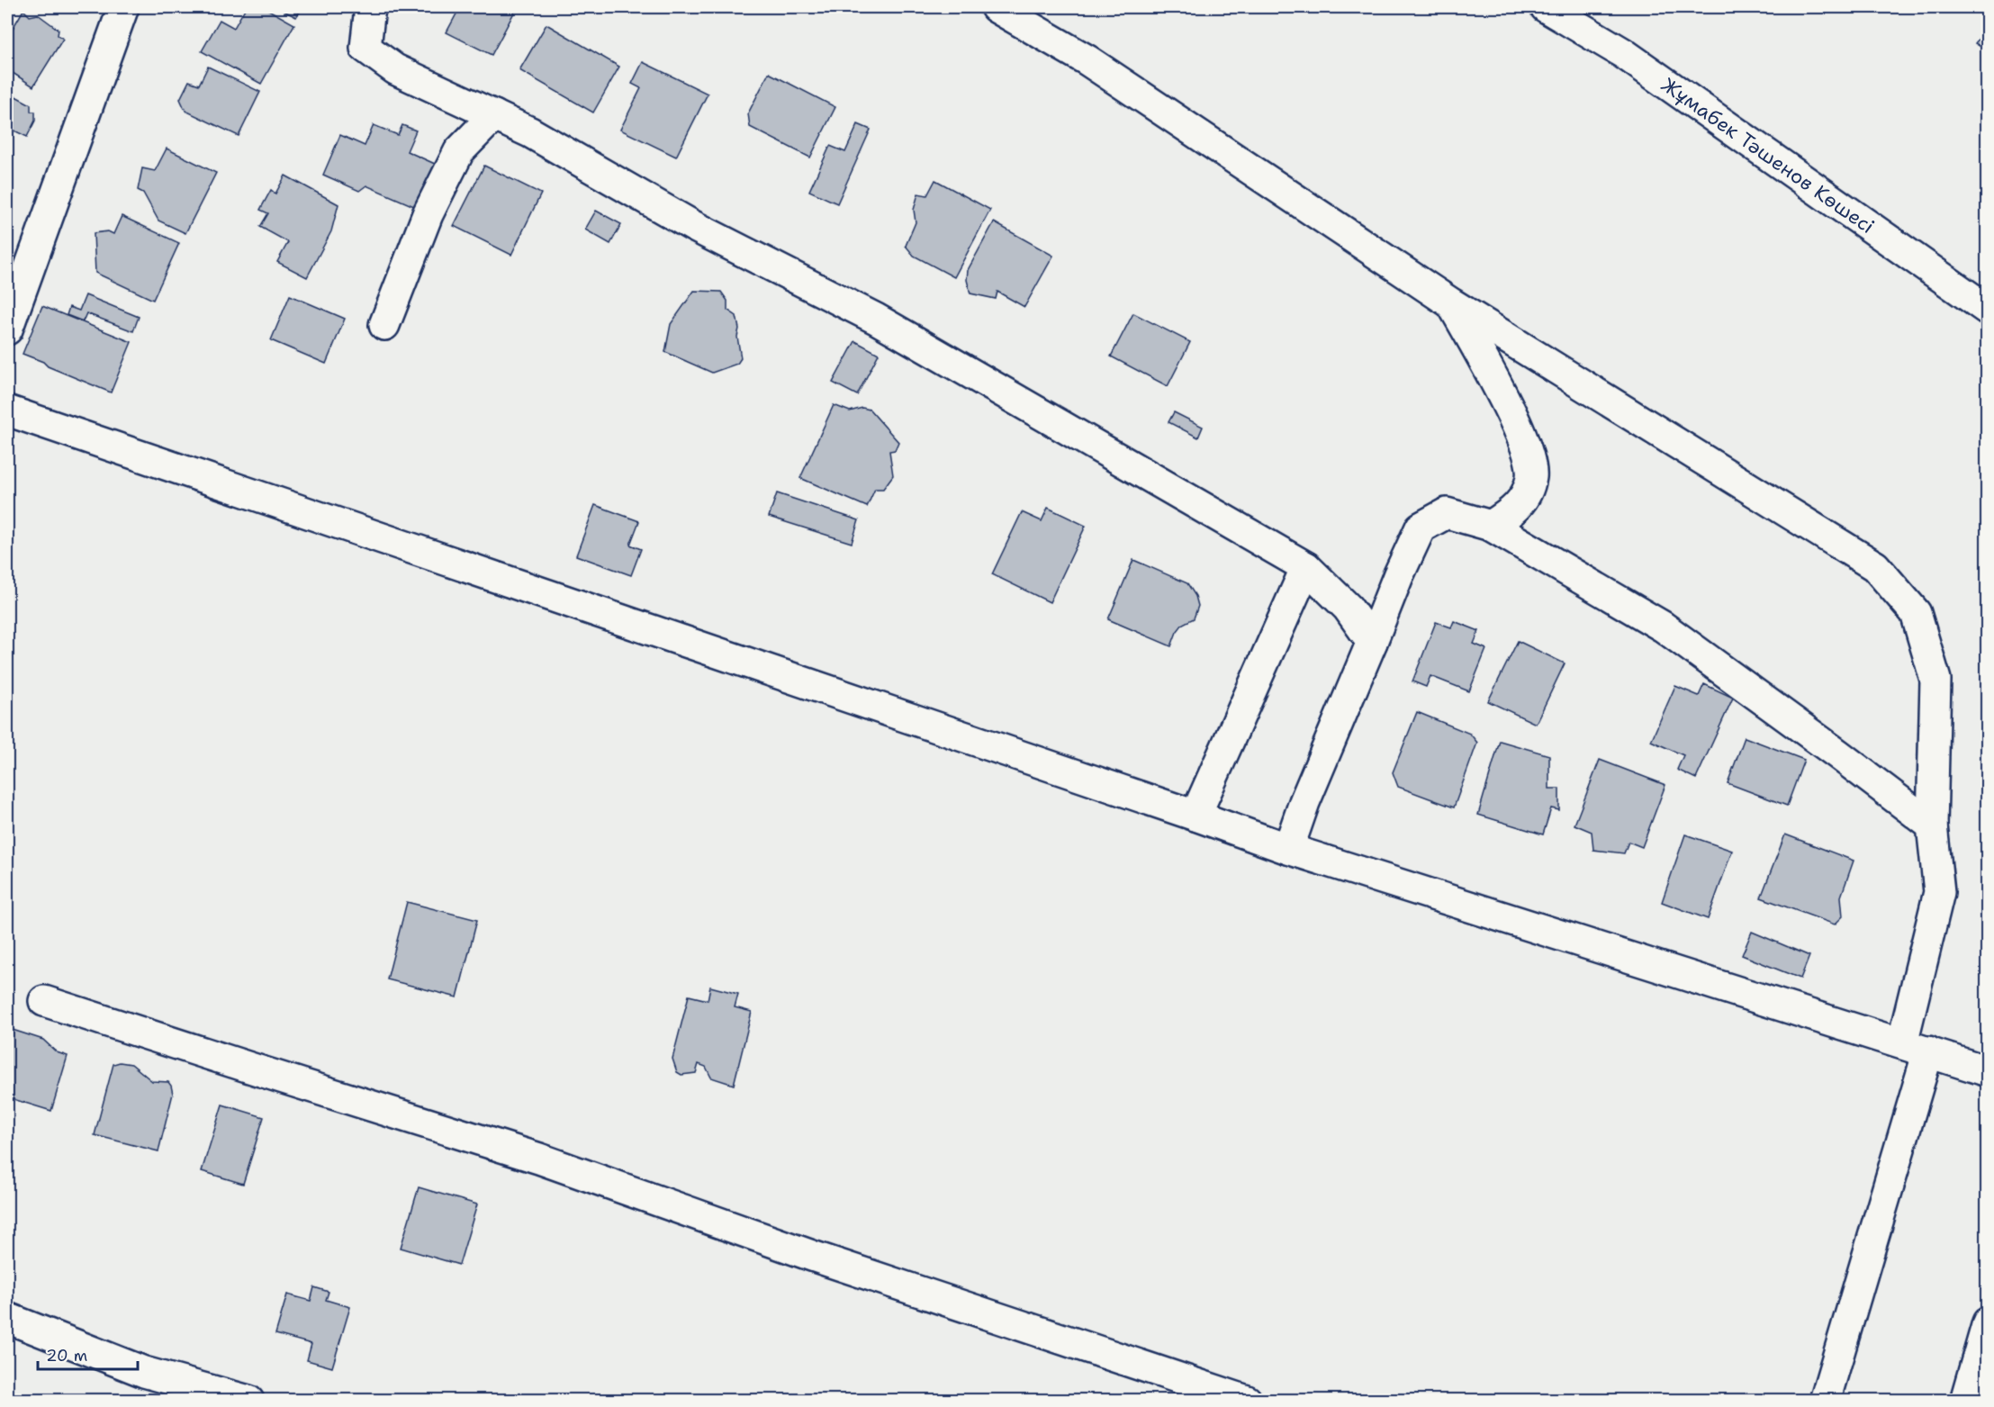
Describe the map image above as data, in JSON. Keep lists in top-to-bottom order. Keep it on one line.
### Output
{"streets":{"street":["Жұмабек Тәшенов Көшесі"]},"scale_bar":"20 m"}
